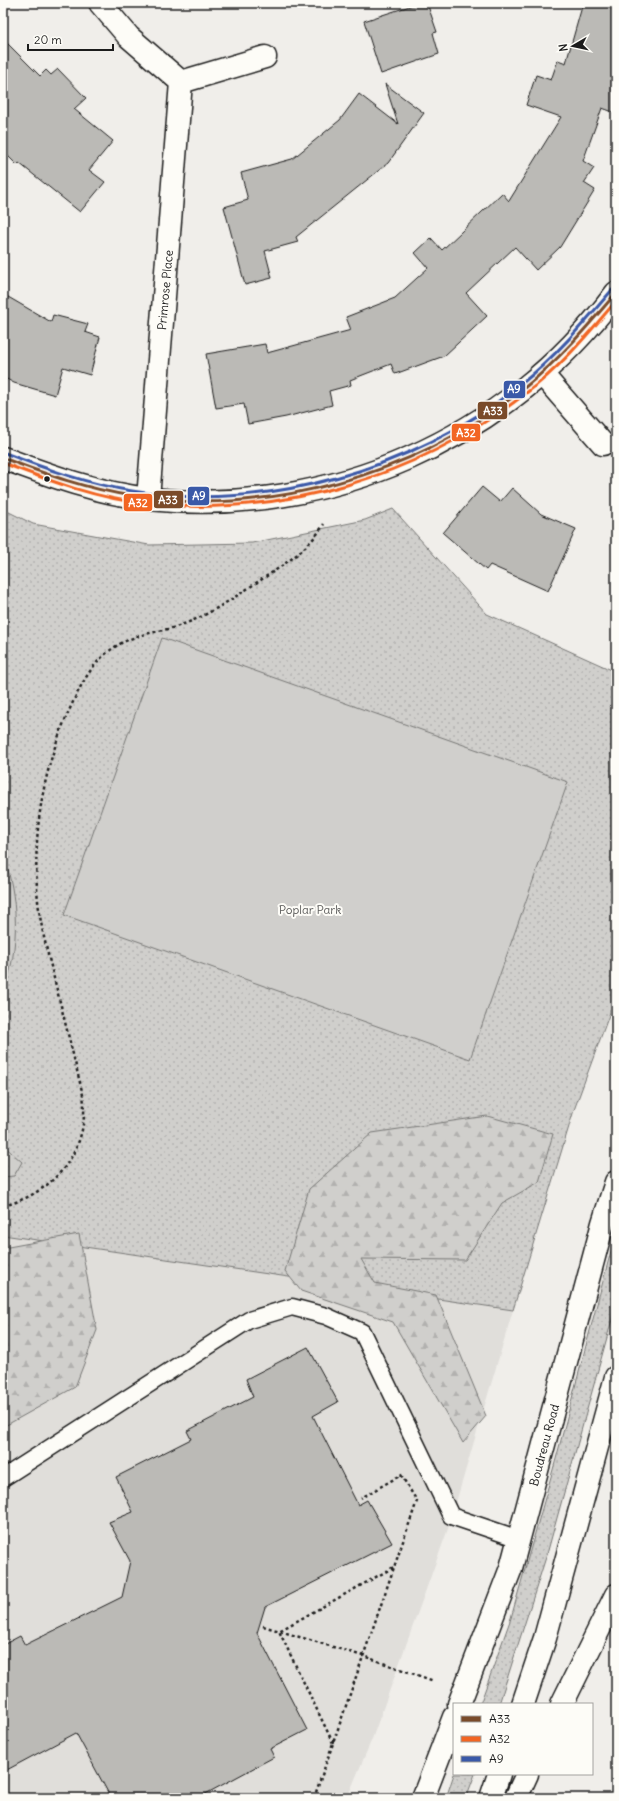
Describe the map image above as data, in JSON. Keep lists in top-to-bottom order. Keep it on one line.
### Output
{"streets":{"street":["Primrose Place","Boudreau Road"]},"parks":["Poplar Park"],"lines":["transit line A9","transit line A33","transit line A32"],"legend":["A33","A32","A9"],"scale_bar":"20 m","north":"left"}
